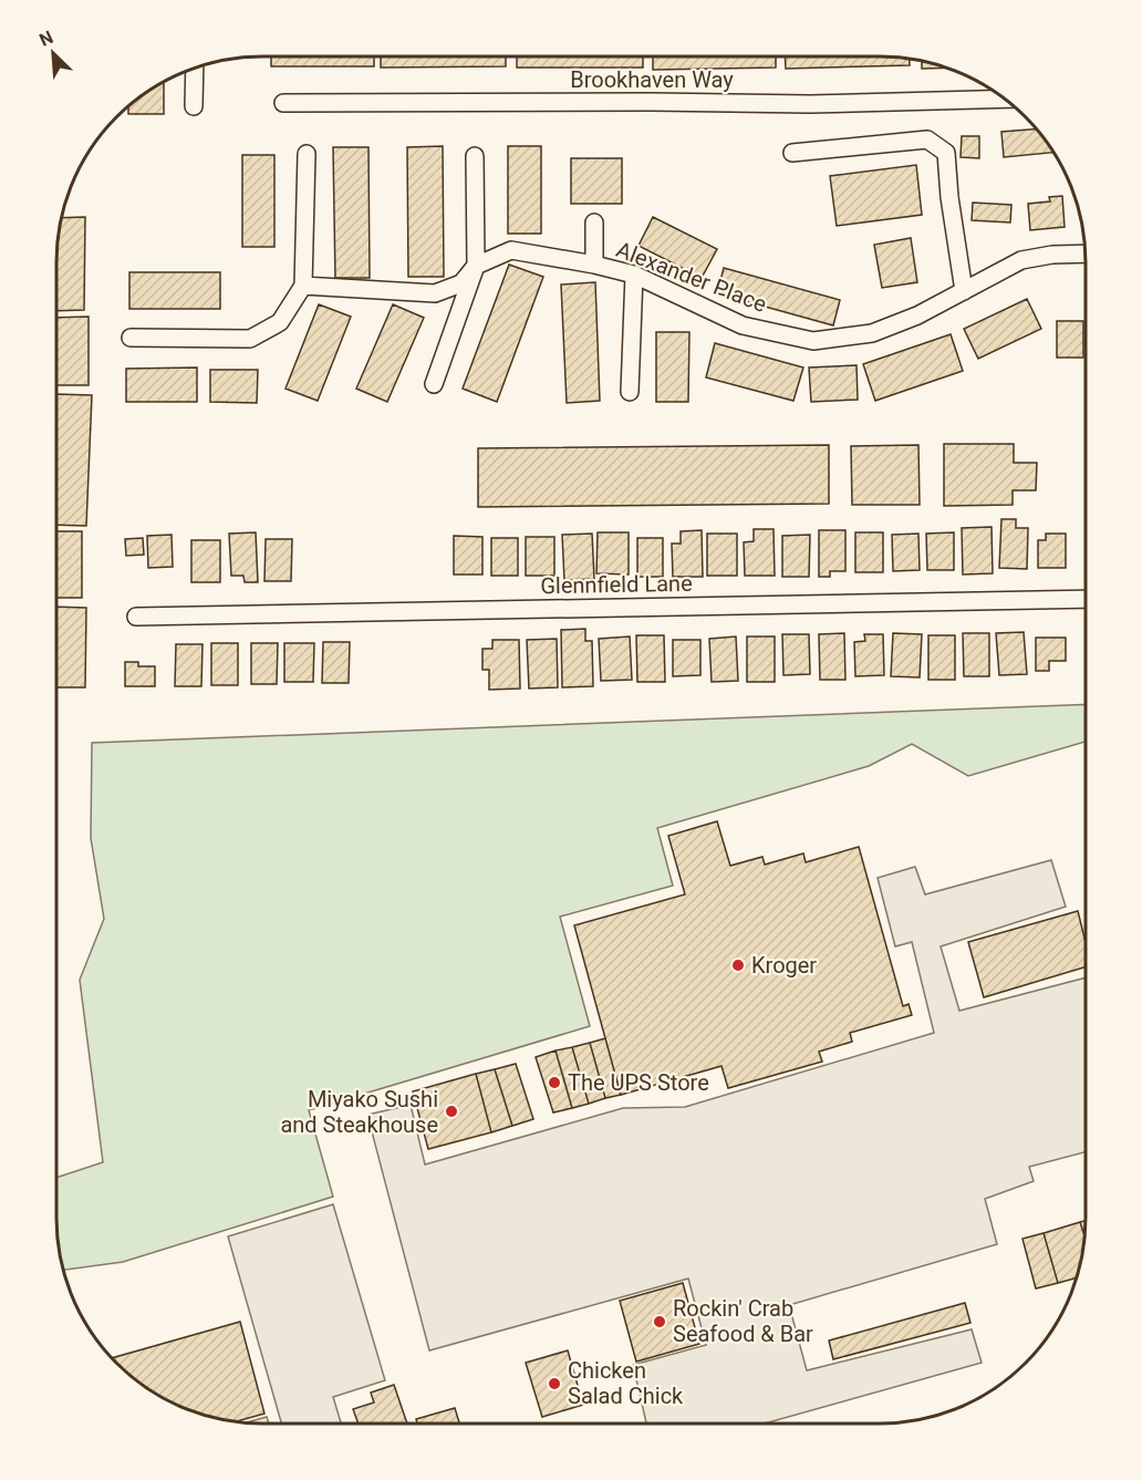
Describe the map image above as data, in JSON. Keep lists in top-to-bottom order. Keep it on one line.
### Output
{"streets":{"street":["Brookhaven Way","Alexander Place","Glennfield Lane"]},"places":["Kroger","The UPS Store","Miyako Sushi and Steakhouse","Rockin' Crab Seafood & Bar","Chicken Salad Chick"],"north":"top left"}
